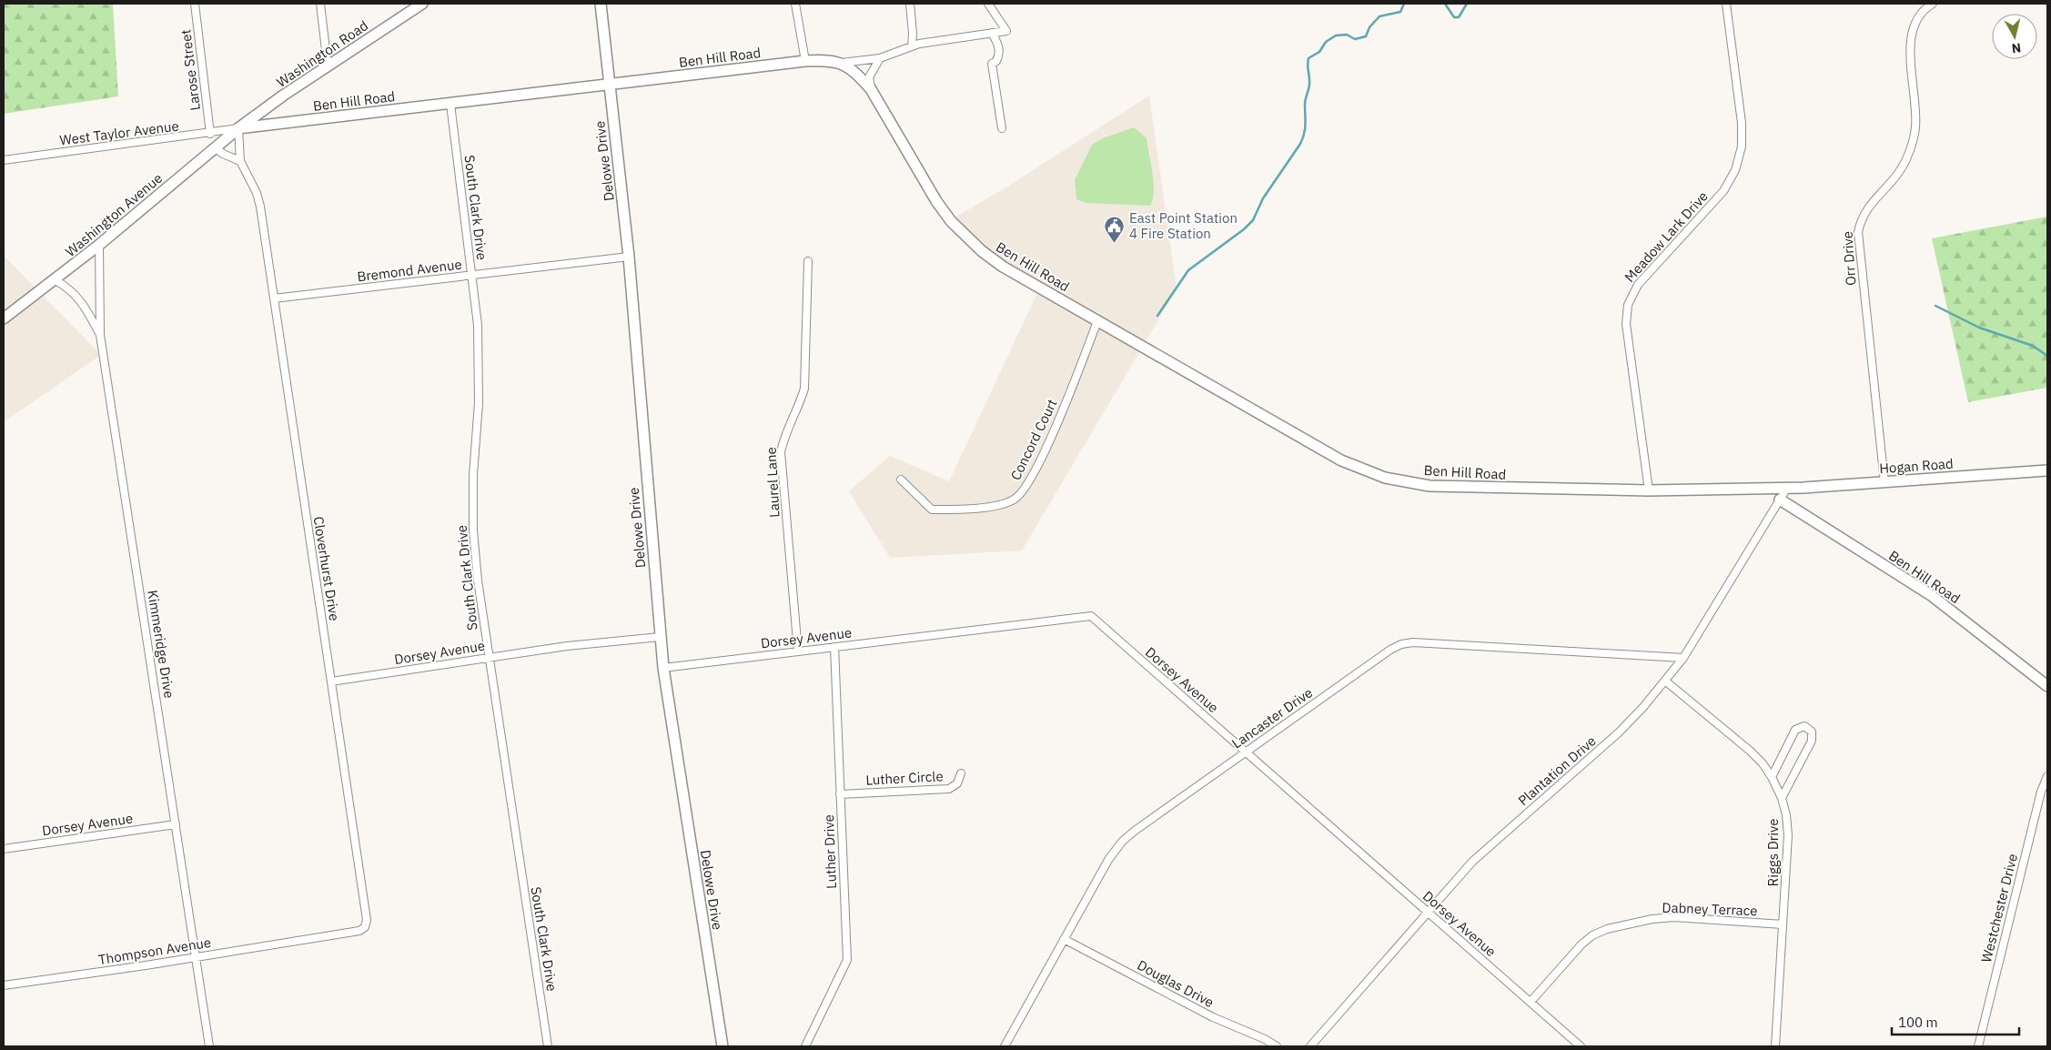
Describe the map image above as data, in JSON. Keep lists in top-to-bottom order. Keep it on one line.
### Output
{"streets":{"street":["Washington Road","Ben Hill Road","Larose Street","West Taylor Avenue","Delowe Drive","South Clark Drive","Washington Avenue","Meadow Lark Drive","Orr Drive","Bremond Avenue","Concord Court","Hogan Road","Laurel Lane","Cloverhurst Drive","Dorsey Avenue","Kimmeridge Drive","Lancaster Drive","Plantation Drive","Luther Circle","Luther Drive","Riggs Drive","Westchester Drive","Dabney Terrace","Thompson Avenue","Douglas Drive"]},"crossings":[["Washington Road","Ben Hill Road"],["Washington Road","West Taylor Avenue"],["Washington Road","Washington Avenue"],["Washington Road","Cloverhurst Drive"],["Ben Hill Road","West Taylor Avenue"],["Ben Hill Road","Delowe Drive"],["Ben Hill Road","South Clark Drive"],["Ben Hill Road","Washington Avenue"],["Ben Hill Road","Meadow Lark Drive"],["Ben Hill Road","Concord Court"],["Ben Hill Road","Hogan Road"],["Ben Hill Road","Cloverhurst Drive"],["Ben Hill Road","Plantation Drive"],["Larose Street","West Taylor Avenue"],["West Taylor Avenue","Washington Avenue"],["West Taylor Avenue","Cloverhurst Drive"],["Delowe Drive","Bremond Avenue"],["Delowe Drive","Dorsey Avenue"],["South Clark Drive","Bremond Avenue"],["South Clark Drive","Dorsey Avenue"],["Washington Avenue","Cloverhurst Drive"],["Washington Avenue","Kimmeridge Drive"],["Orr Drive","Hogan Road"],["Bremond Avenue","Cloverhurst Drive"],["Hogan Road","Plantation Drive"],["Laurel Lane","Dorsey Avenue"],["Cloverhurst Drive","Dorsey Avenue"],["Cloverhurst Drive","Thompson Avenue"],["Dorsey Avenue","Kimmeridge Drive"],["Dorsey Avenue","Lancaster Drive"],["Dorsey Avenue","Plantation Drive"],["Dorsey Avenue","Luther Drive"],["Dorsey Avenue","Dabney Terrace"],["Kimmeridge Drive","Thompson Avenue"],["Lancaster Drive","Plantation Drive"],["Lancaster Drive","Douglas Drive"],["Plantation Drive","Riggs Drive"],["Luther Circle","Luther Drive"],["Riggs Drive","Dabney Terrace"]],"places":{"public building":["East Point Station 4 Fire Station"]},"scale_bar":"100 m","north":"bottom"}
